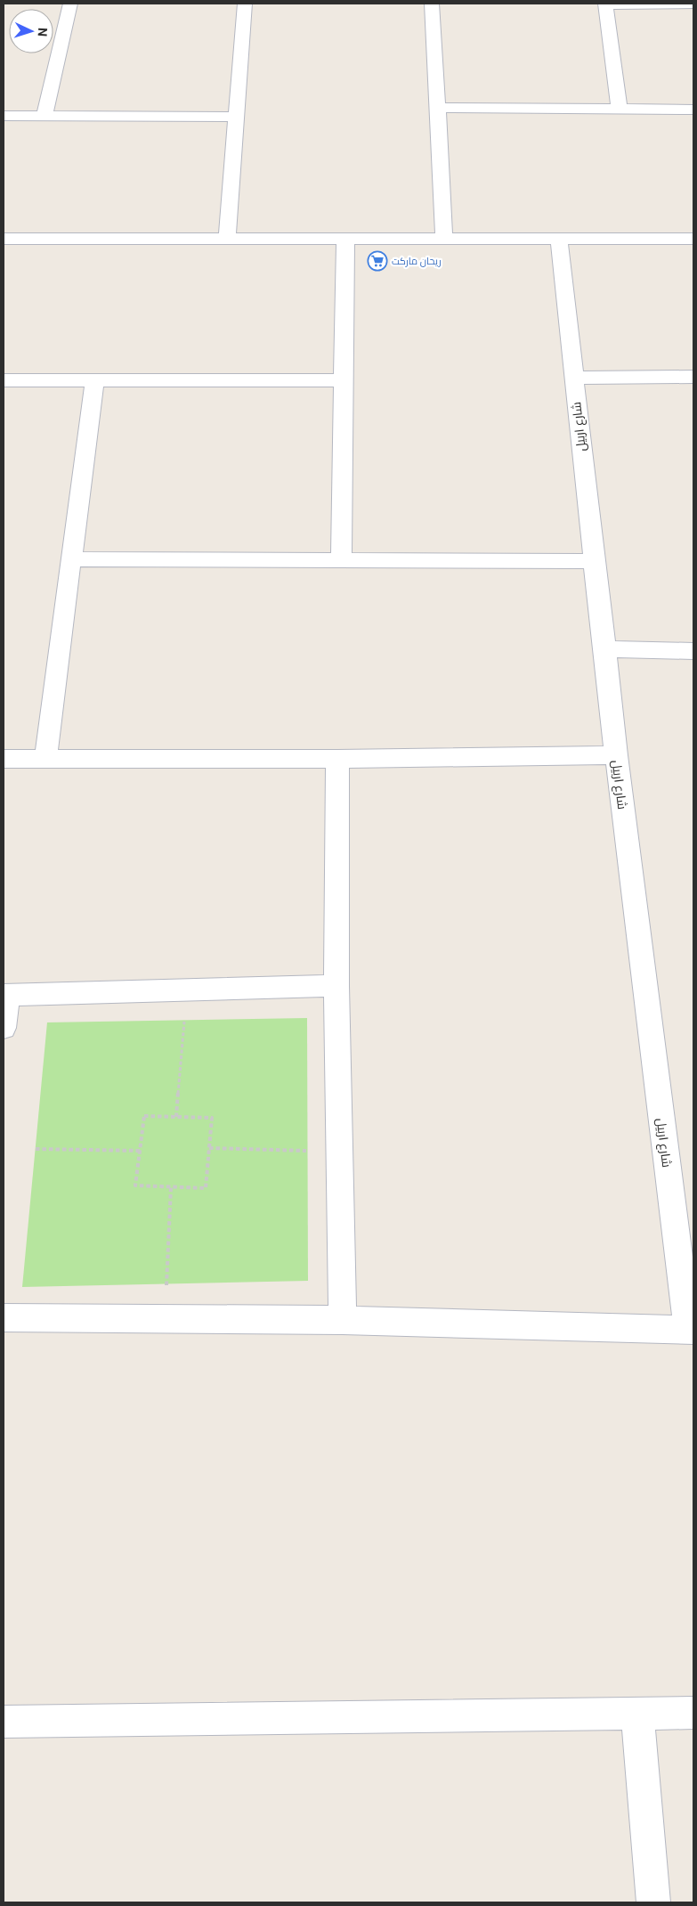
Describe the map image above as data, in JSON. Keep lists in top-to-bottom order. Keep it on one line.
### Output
{"streets":{"street":["شارع اربيل"]},"places":{"supermarket":["ريحان ماركت"]},"north":"right"}
